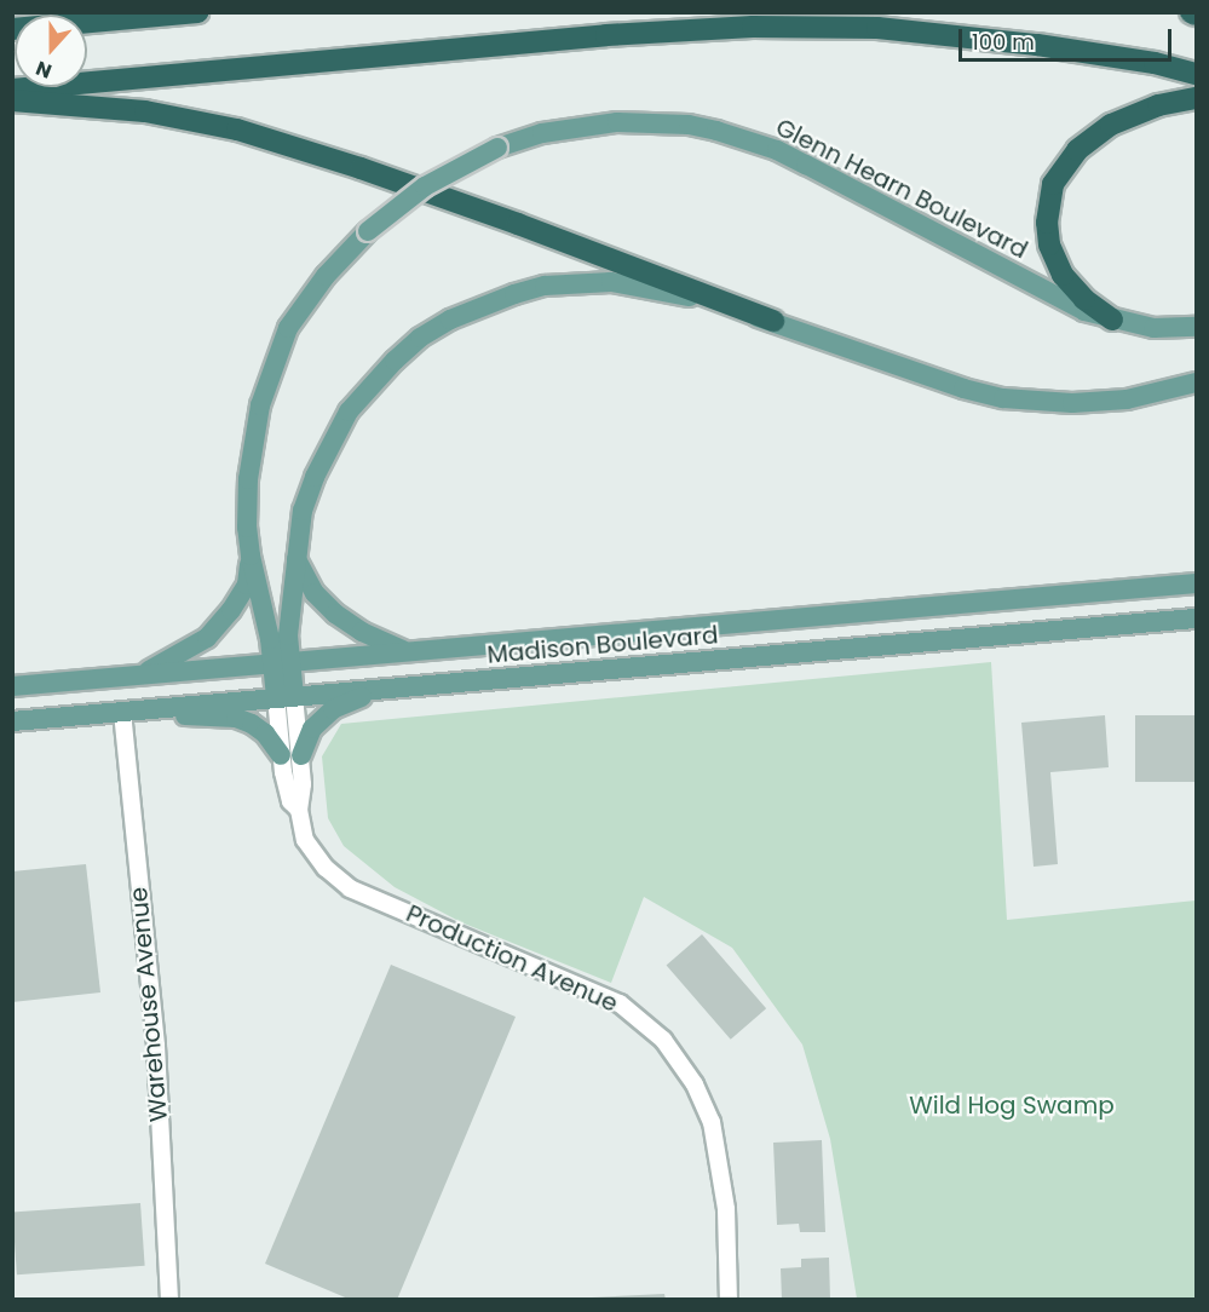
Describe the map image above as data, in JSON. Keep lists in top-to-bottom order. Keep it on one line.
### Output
{"streets":{"main road":["Glenn Hearn Boulevard","Madison Boulevard"],"street":["Production Avenue","Warehouse Avenue"]},"crossings":[["Glenn Hearn Boulevard","Madison Boulevard"],["Glenn Hearn Boulevard","Production Avenue"],["Madison Boulevard","Production Avenue"],["Madison Boulevard","Warehouse Avenue"]],"parks":["Wild Hog Swamp"],"scale_bar":"100 m","north":"bottom"}
